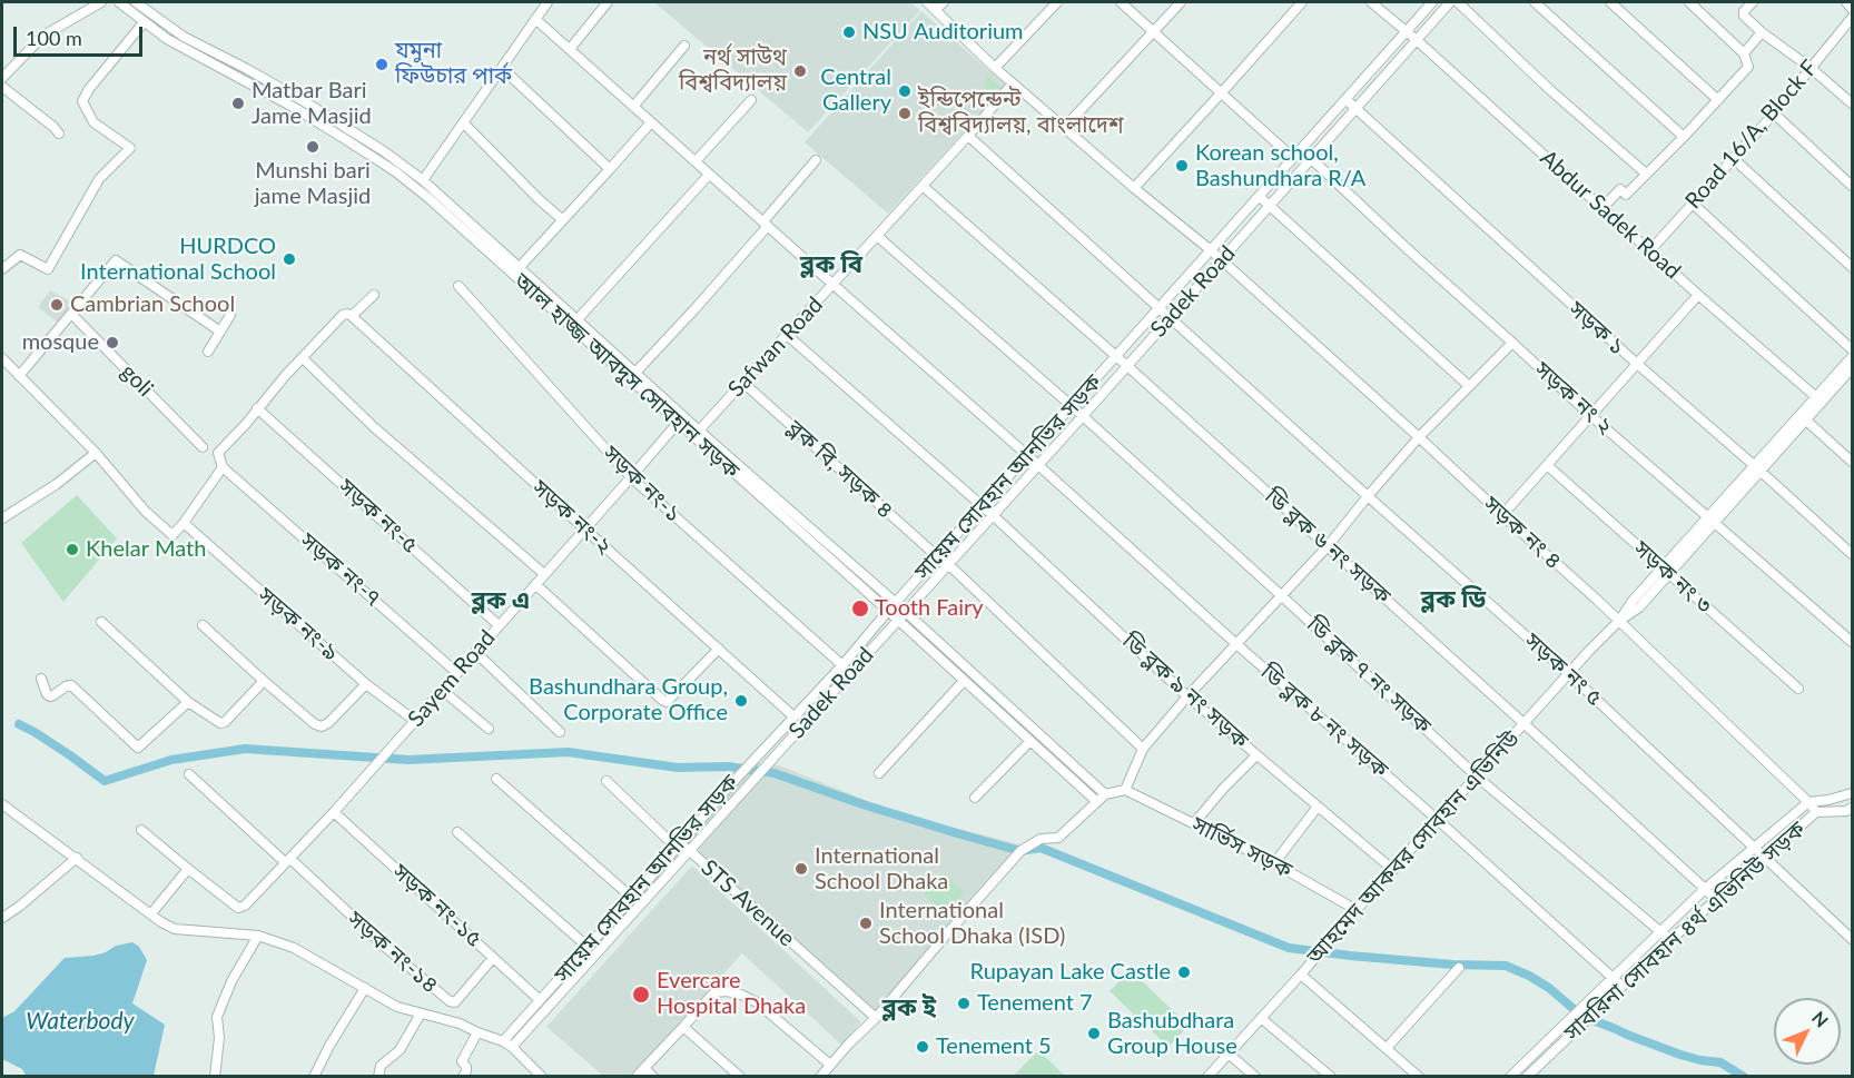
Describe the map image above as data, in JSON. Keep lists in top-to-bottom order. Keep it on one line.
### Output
{"streets":{"street":["Road 16/A, Block F","Abdur Sadek Road","Sadek Road","সড়ক ১","Safwan Road","আল হাজ্জ আবদুস সোবহান সড়ক","goli","সড়ক নং ২","ব্লক বি, সড়ক ৪","সায়েম সোবহান আনভির সড়ক","সড়ক নং-১","সড়ক নং-৫","সড়ক নং-২","সড়ক নং ৪","ডি ব্লক ৬ নং সড়ক","সড়ক নং-৭","সড়ক নং ৩","সড়ক নং-৯","সড়ক নং ৫","ডি ব্লক ৭ নং সড়ক","Sayem Road","ডি ব্লক ৯ নং সড়ক","ডি ব্লক ৮ নং সড়ক","সার্ভিস সড়ক","আহমেদ আকবর সোবহান এভিনিউ","STS Avenue","সড়ক নং-১৫","সাবরিনা সোবহান ৪র্থ এভিনিউ সড়ক","সড়ক নং-১৪"]},"crossings":[["Road 16/A, Block F","Abdur Sadek Road"],["Abdur Sadek Road","সায়েম সোবহান আনভির সড়ক"],["Abdur Sadek Road","আহমেদ আকবর সোবহান এভিনিউ"],["Sadek Road","আল হাজ্জ আবদুস সোবহান সড়ক"],["Sadek Road","সড়ক নং ২"],["Sadek Road","ব্লক বি, সড়ক ৪"],["Sadek Road","সায়েম সোবহান আনভির সড়ক"],["Sadek Road","সড়ক নং ৪"],["Sadek Road","ডি ব্লক ৬ নং সড়ক"],["Sadek Road","সড়ক নং ৫"],["Sadek Road","ডি ব্লক ৭ নং সড়ক"],["Sadek Road","ডি ব্লক ৯ নং সড়ক"],["Sadek Road","ডি ব্লক ৮ নং সড়ক"],["Sadek Road","STS Avenue"],["সড়ক ১","সায়েম সোবহান আনভির সড়ক"],["সড়ক ১","আহমেদ আকবর সোবহান এভিনিউ"],["Safwan Road","ব্লক বি, সড়ক ৪"],["Safwan Road","সড়ক নং ৪"],["Safwan Road","ডি ব্লক ৬ নং সড়ক"],["Safwan Road","সড়ক নং ৫"],["Safwan Road","ডি ব্লক ৭ নং সড়ক"],["Safwan Road","ডি ব্লক ৯ নং সড়ক"],["Safwan Road","ডি ব্লক ৮ নং সড়ক"],["আল হাজ্জ আবদুস সোবহান সড়ক","সায়েম সোবহান আনভির সড়ক"],["আল হাজ্জ আবদুস সোবহান সড়ক","Sayem Road"],["সড়ক নং ২","সায়েম সোবহান আনভির সড়ক"],["সড়ক নং ২","আহমেদ আকবর সোবহান এভিনিউ"],["ব্লক বি, সড়ক ৪","সায়েম সোবহান আনভির সড়ক"],["সায়েম সোবহান আনভির সড়ক","সড়ক নং-১"],["সায়েম সোবহান আনভির সড়ক","সড়ক নং-২"],["সায়েম সোবহান আনভির সড়ক","সড়ক নং ৪"],["সায়েম সোবহান আনভির সড়ক","ডি ব্লক ৬ নং সড়ক"],["সায়েম সোবহান আনভির সড়ক","সড়ক নং ৫"],["সায়েম সোবহান আনভির সড়ক","ডি ব্লক ৭ নং সড়ক"],["সায়েম সোবহান আনভির সড়ক","ডি ব্লক ৯ নং সড়ক"],["সায়েম সোবহান আনভির সড়ক","ডি ব্লক ৮ নং সড়ক"],["সায়েম সোবহান আনভির সড়ক","STS Avenue"],["সায়েম সোবহান আনভির সড়ক","সড়ক নং-১৫"],["সড়ক নং-১","Sayem Road"],["সড়ক নং-৫","Sayem Road"],["সড়ক নং-২","Sayem Road"],["সড়ক নং ৪","আহমেদ আকবর সোবহান এভিনিউ"],["সড়ক নং ৪","সাবরিনা সোবহান ৪র্থ এভিনিউ সড়ক"],["ডি ব্লক ৬ নং সড়ক","আহমেদ আকবর সোবহান এভিনিউ"],["ডি ব্লক ৬ নং সড়ক","সাবরিনা সোবহান ৪র্থ এভিনিউ সড়ক"],["সড়ক নং-৭","Sayem Road"],["সড়ক নং ৩","আহমেদ আকবর সোবহান এভিনিউ"],["সড়ক নং-৯","Sayem Road"],["সড়ক নং ৫","আহমেদ আকবর সোবহান এভিনিউ"],["সড়ক নং ৫","সাবরিনা সোবহান ৪র্থ এভিনিউ সড়ক"],["ডি ব্লক ৭ নং সড়ক","আহমেদ আকবর সোবহান এভিনিউ"],["ডি ব্লক ৭ নং সড়ক","সাবরিনা সোবহান ৪র্থ এভিনিউ সড়ক"],["Sayem Road","সড়ক নং-১৫"],["Sayem Road","সড়ক নং-১৪"],["ডি ব্লক ৯ নং সড়ক","আহমেদ আকবর সোবহান এভিনিউ"],["ডি ব্লক ৮ নং সড়ক","আহমেদ আকবর সোবহান এভিনিউ"],["ডি ব্লক ৮ নং সড়ক","সাবরিনা সোবহান ৪র্থ এভিনিউ সড়ক"],["সার্ভিস সড়ক","আহমেদ আকবর সোবহান এভিনিউ"],["সড়ক নং-১৫","সড়ক নং-১৪"]],"districts":["ব্লক বি","ব্লক ডি","ব্লক এ","ব্লক ই"],"water":["Waterbody"],"places":["NSU Auditorium","যমুনা ফিউচার পার্ক","নর্থ সাউথ বিশ্ববিদ্যালয়","Central Gallery","Matbar Bari Jame Masjid","ইন্ডিপেন্ডেন্ট বিশ্ববিদ্যালয়, বাংলাদেশ","Munshi bari jame Masjid","Korean school, Bashundhara R/A","HURDCO International School","Cambrian School","mosque","Khelar Math","Tooth Fairy","Bashundhara Group, Corporate Office","International School Dhaka","International School Dhaka (ISD)","Rupayan Lake Castle","Evercare Hospital Dhaka","Tenement 7","Bashubdhara Group House","Tenement 5"],"scale_bar":"100 m","north":"top right"}
